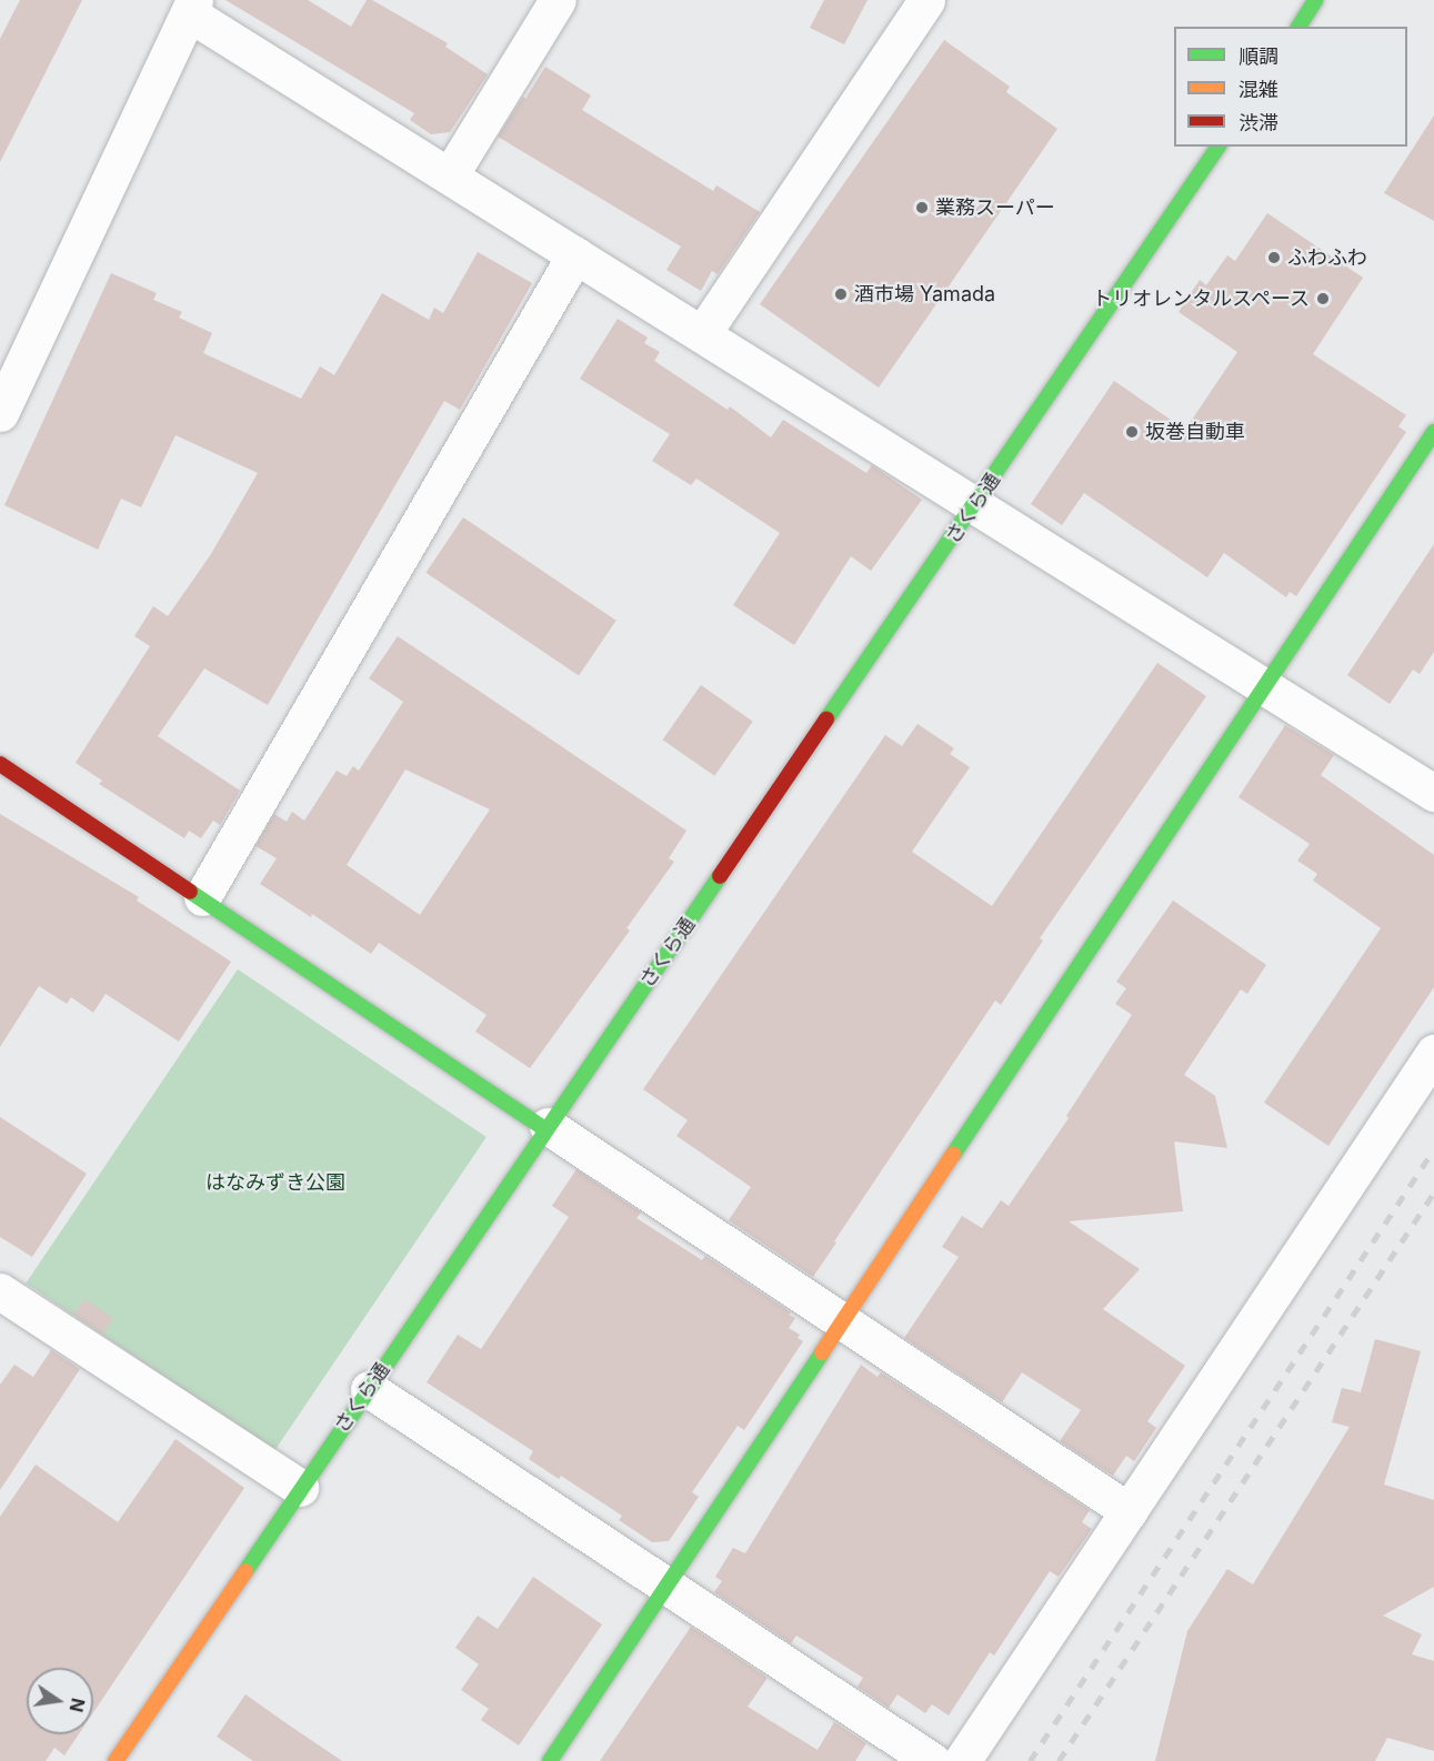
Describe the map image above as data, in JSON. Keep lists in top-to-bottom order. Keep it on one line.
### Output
{"streets":{"street":["さくら通"]},"parks":["はなみずき公園"],"places":["業務スーパー","ふわふわ","酒市場 Yamada","トリオレンタルスペース","坂巻自動車"],"legend":["順調","混雑","渋滞"],"north":"right"}
